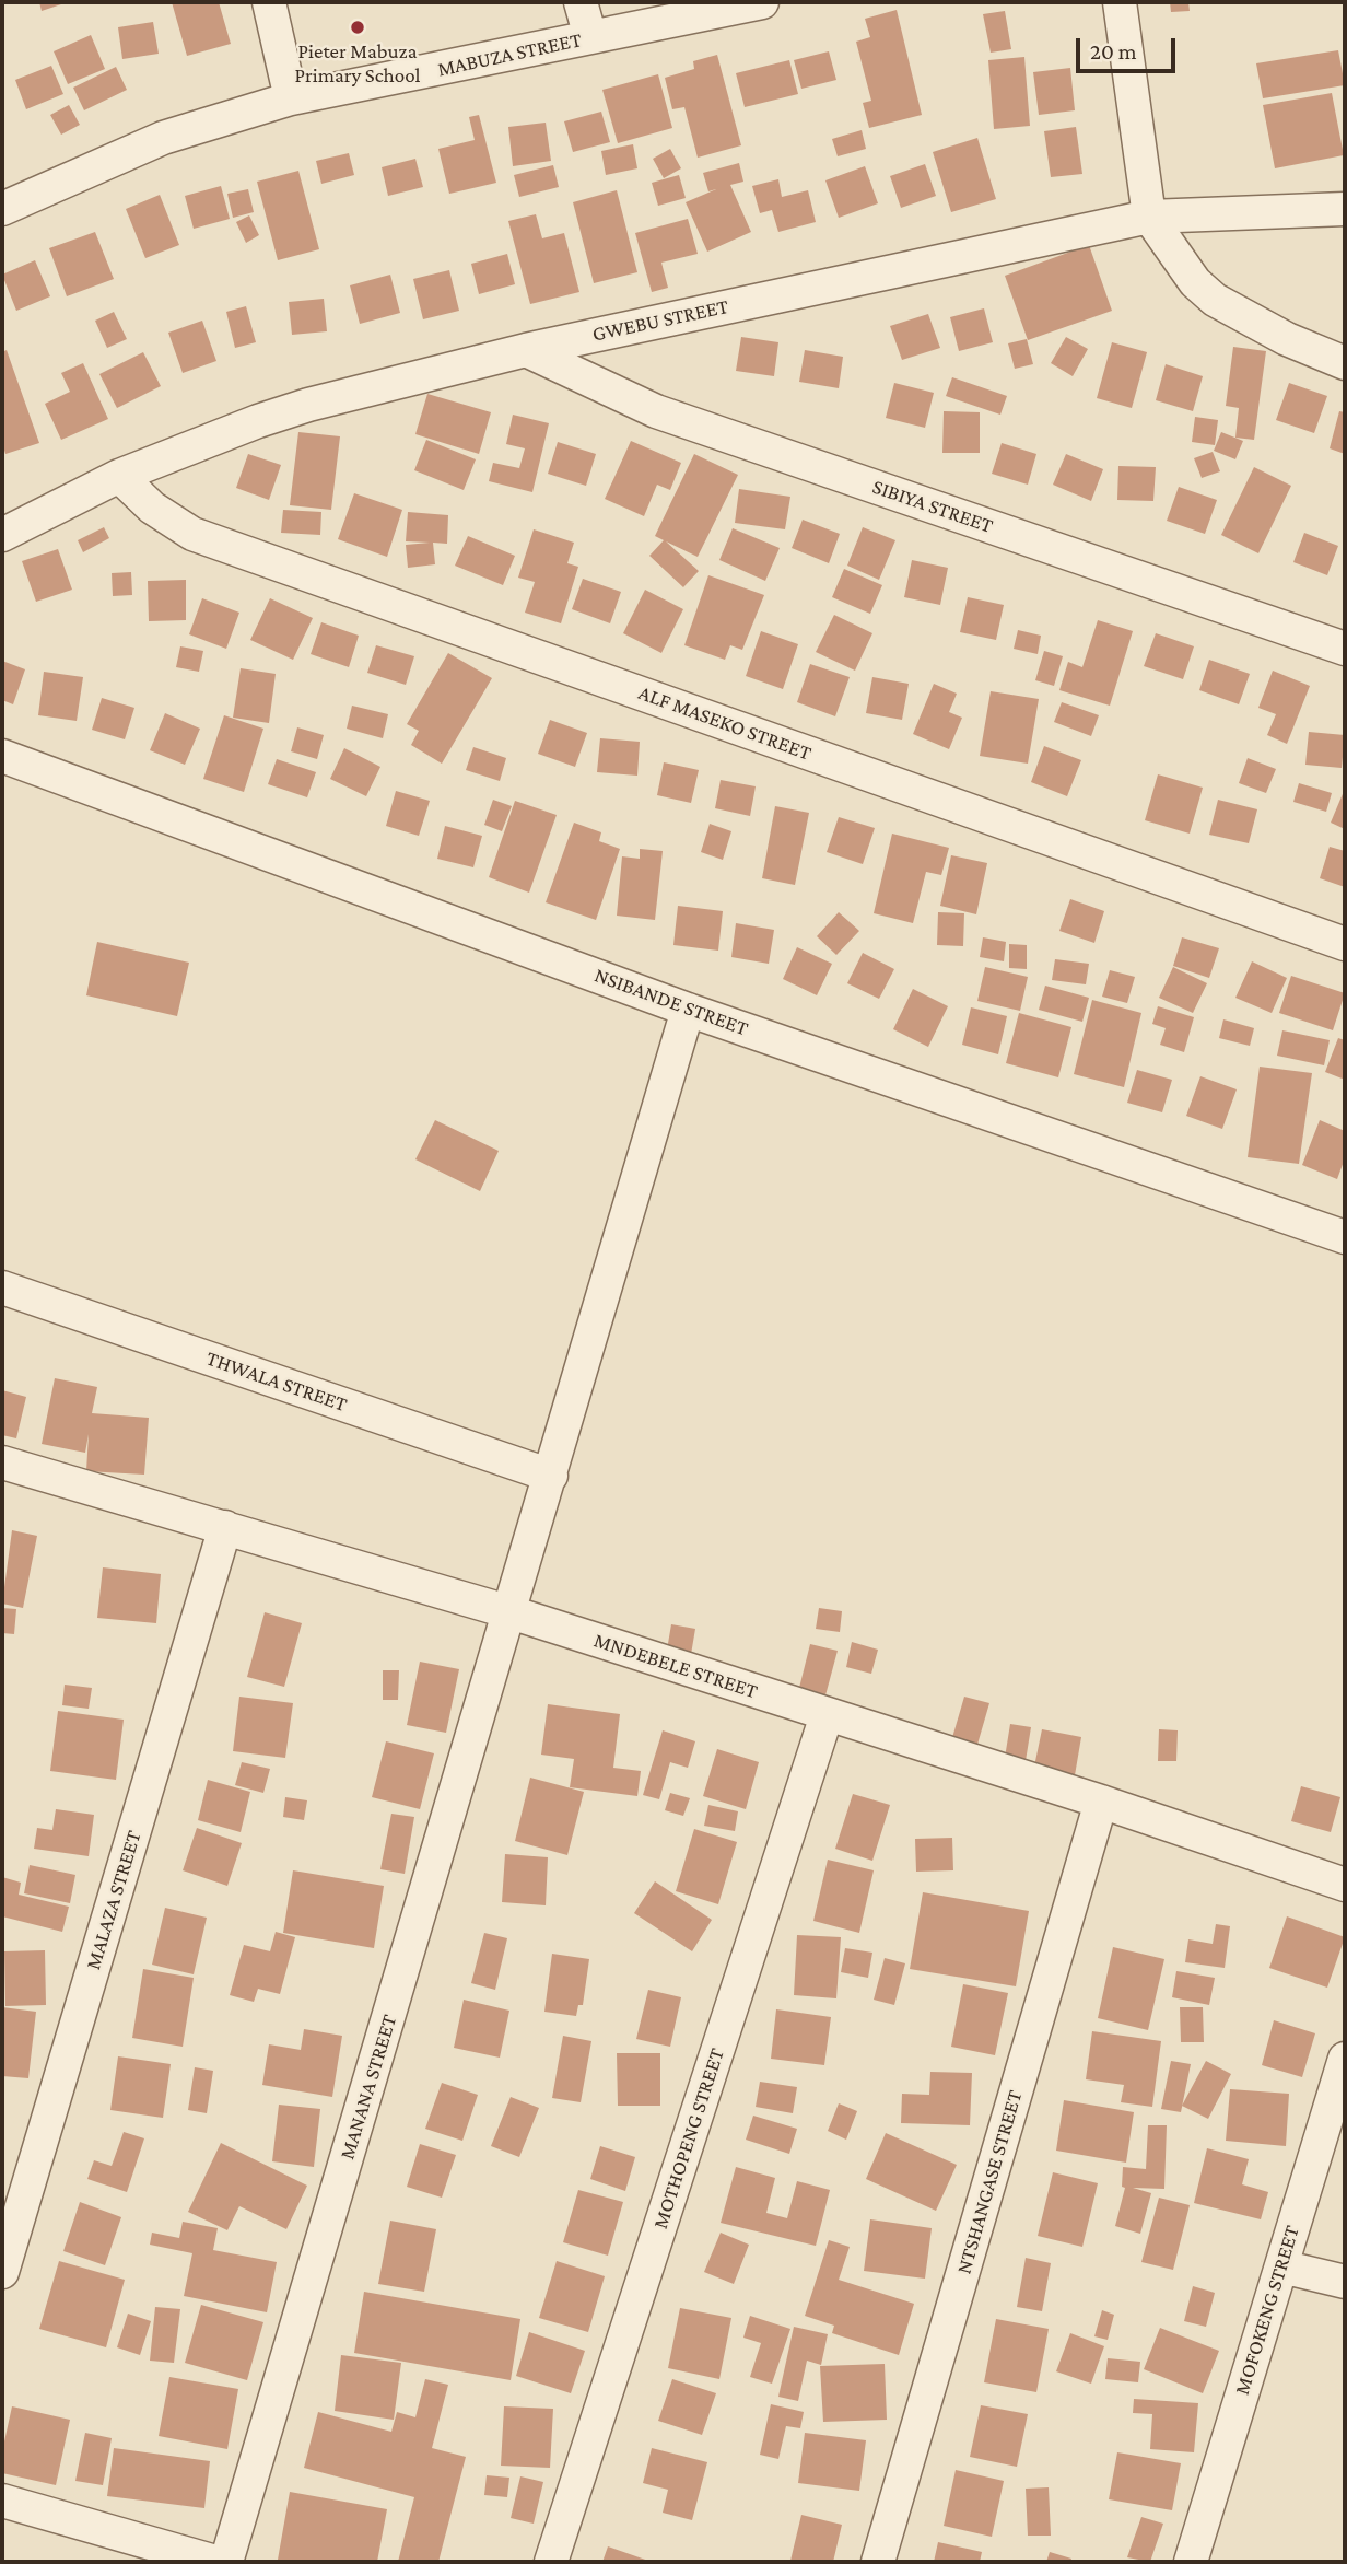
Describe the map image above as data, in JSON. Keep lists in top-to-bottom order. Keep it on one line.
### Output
{"streets":{"street":["MABUZA STREET","GWEBU STREET","SIBIYA STREET","ALF MASEKO STREET","NSIBANDE STREET","THWALA STREET","MNDEBELE STREET","MALAZA STREET","MANANA STREET","MOTHOPENG STREET","NTSHANGASE STREET","MOFOKENG STREET"]},"crossings":[["GWEBU STREET","SIBIYA STREET"],["GWEBU STREET","ALF MASEKO STREET"],["NSIBANDE STREET","MANANA STREET"],["THWALA STREET","MANANA STREET"],["MNDEBELE STREET","MALAZA STREET"],["MNDEBELE STREET","MANANA STREET"],["MNDEBELE STREET","MOTHOPENG STREET"],["MNDEBELE STREET","NTSHANGASE STREET"]],"places":["Pieter Mabuza Primary School"],"scale_bar":"20 m"}
